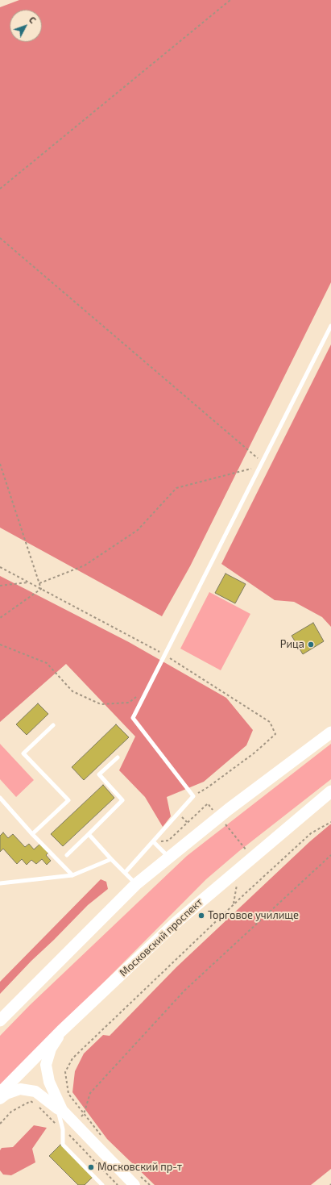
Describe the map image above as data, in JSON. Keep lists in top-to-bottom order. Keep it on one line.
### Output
{"streets":{"main road":["Московский проспект"]},"places":["Рица","Торговое училище","Московский пр-т"],"north":"top right"}
